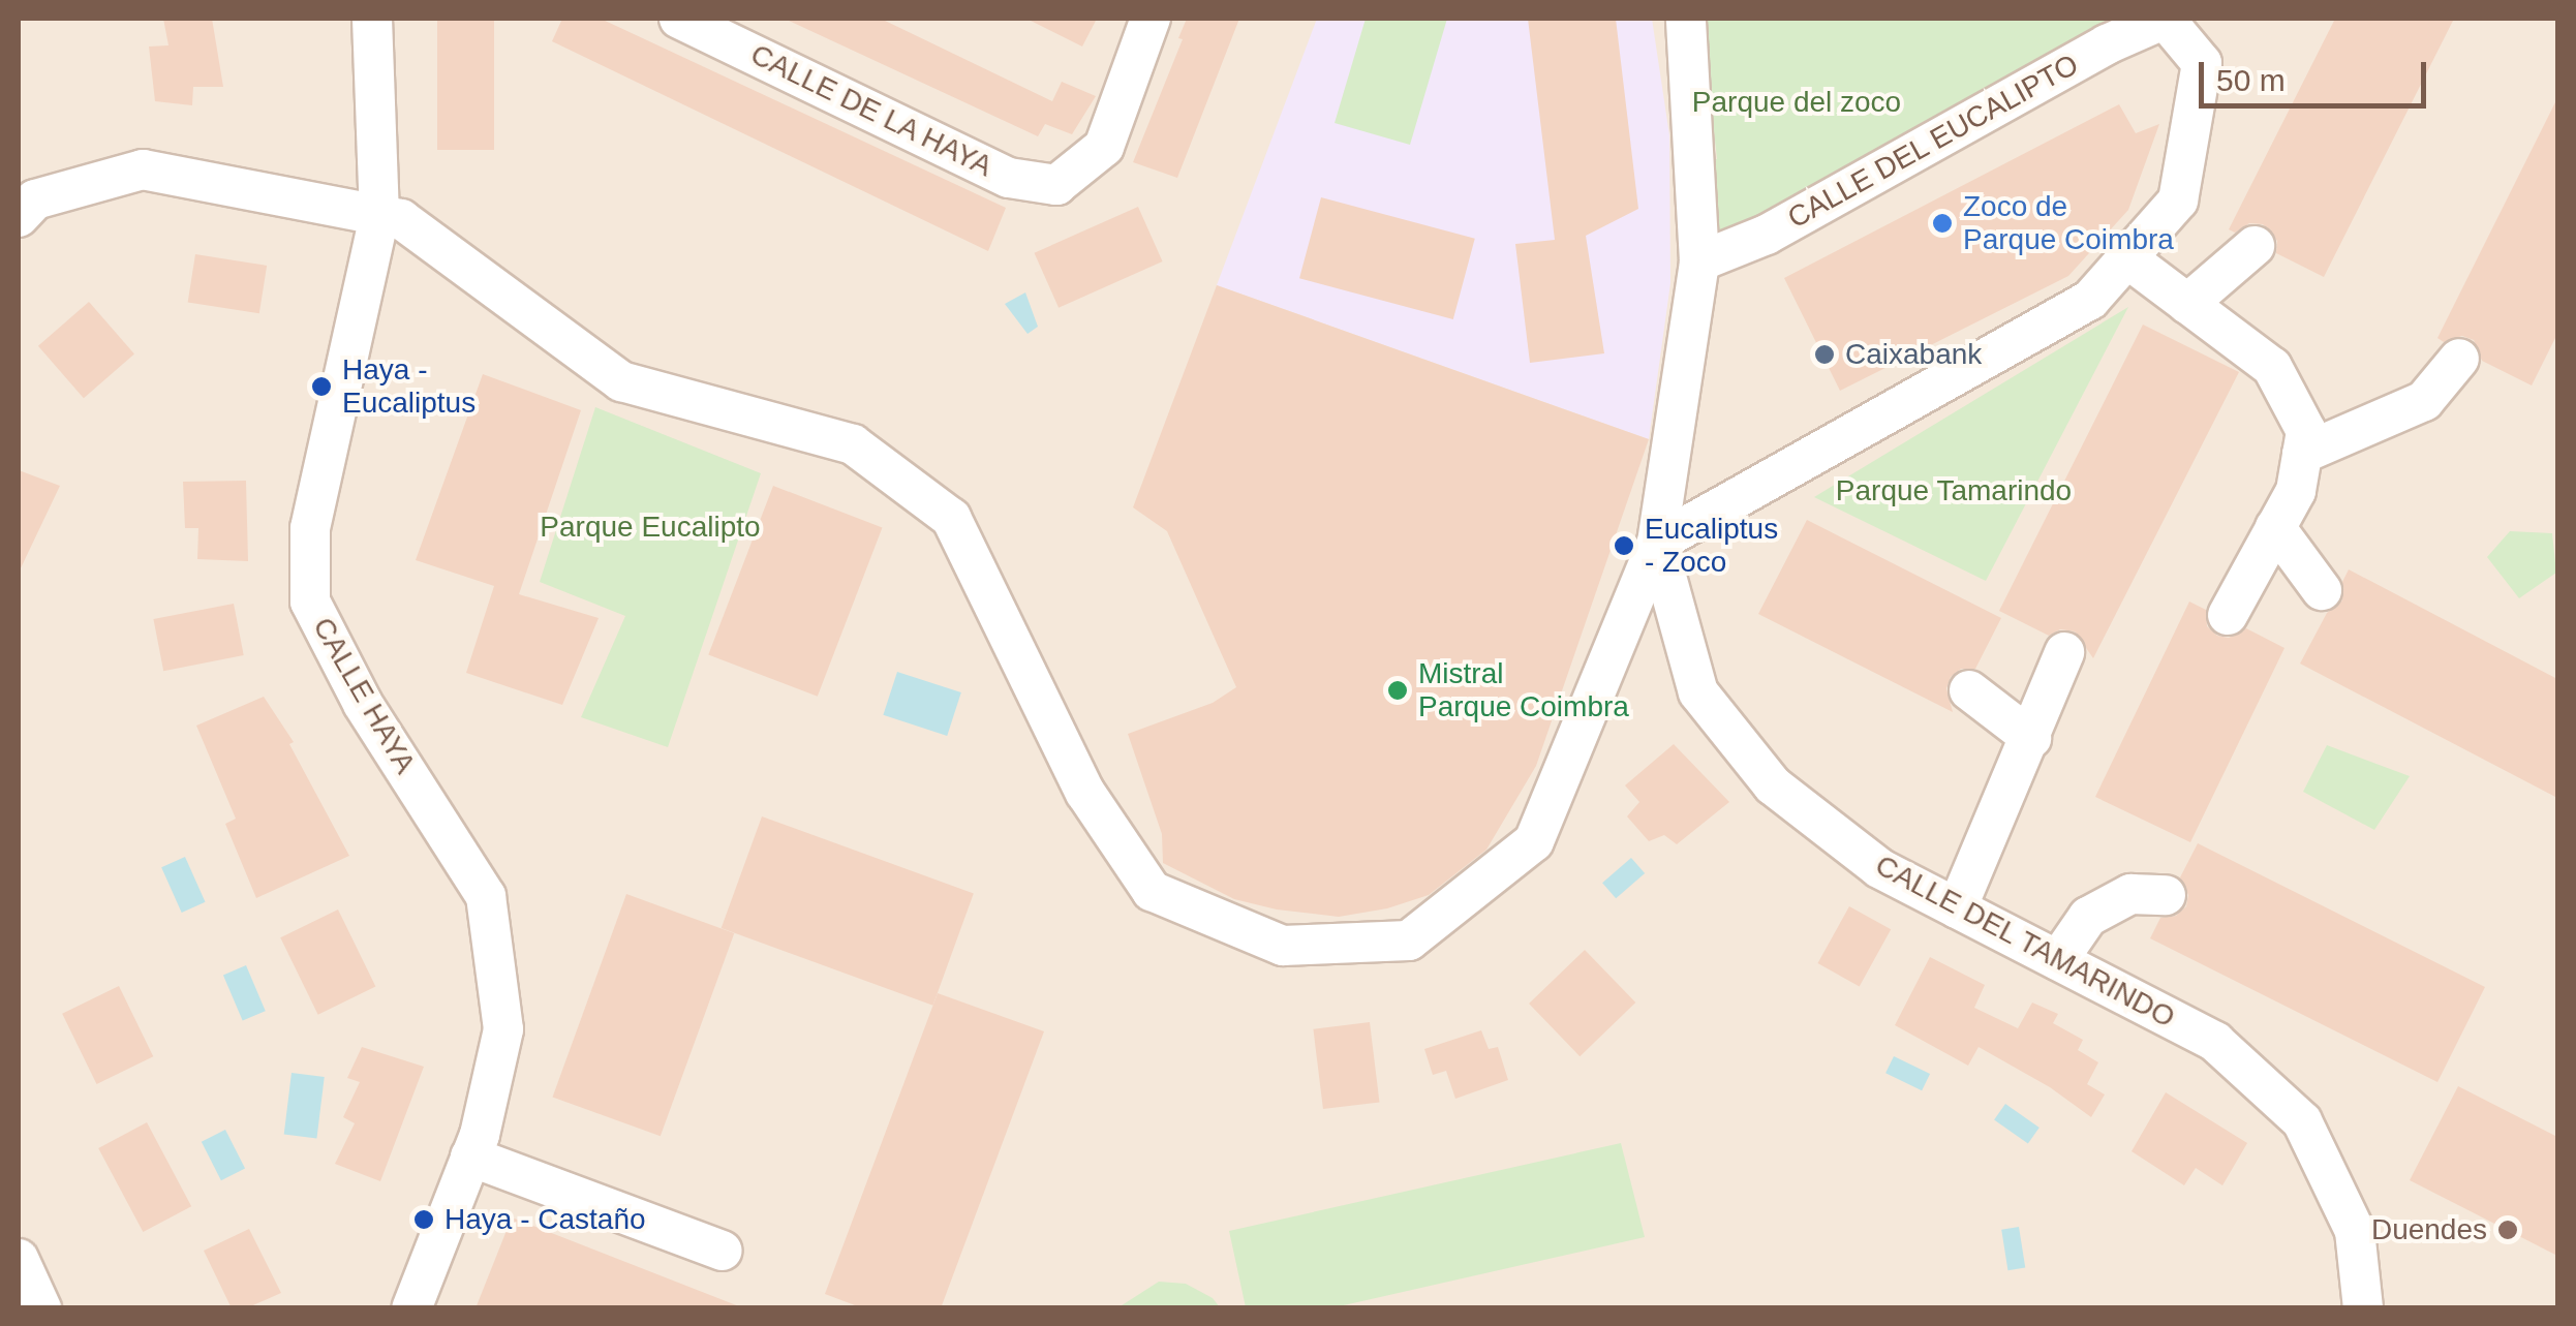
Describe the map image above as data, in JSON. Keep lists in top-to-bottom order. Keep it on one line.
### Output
{"streets":{"street":["CALLE DE LA HAYA","CALLE DEL EUCALIPTO","CALLE HAYA","CALLE DEL TAMARINDO"]},"parks":["Parque del zoco","Parque Tamarindo","Parque Eucalipto"],"places":["Zoco de Parque Coimbra","Caixabank","Haya - Eucaliptus","Eucaliptus - Zoco","Mistral Parque Coimbra","Haya - Castaño","Duendes"],"scale_bar":"50 m"}
